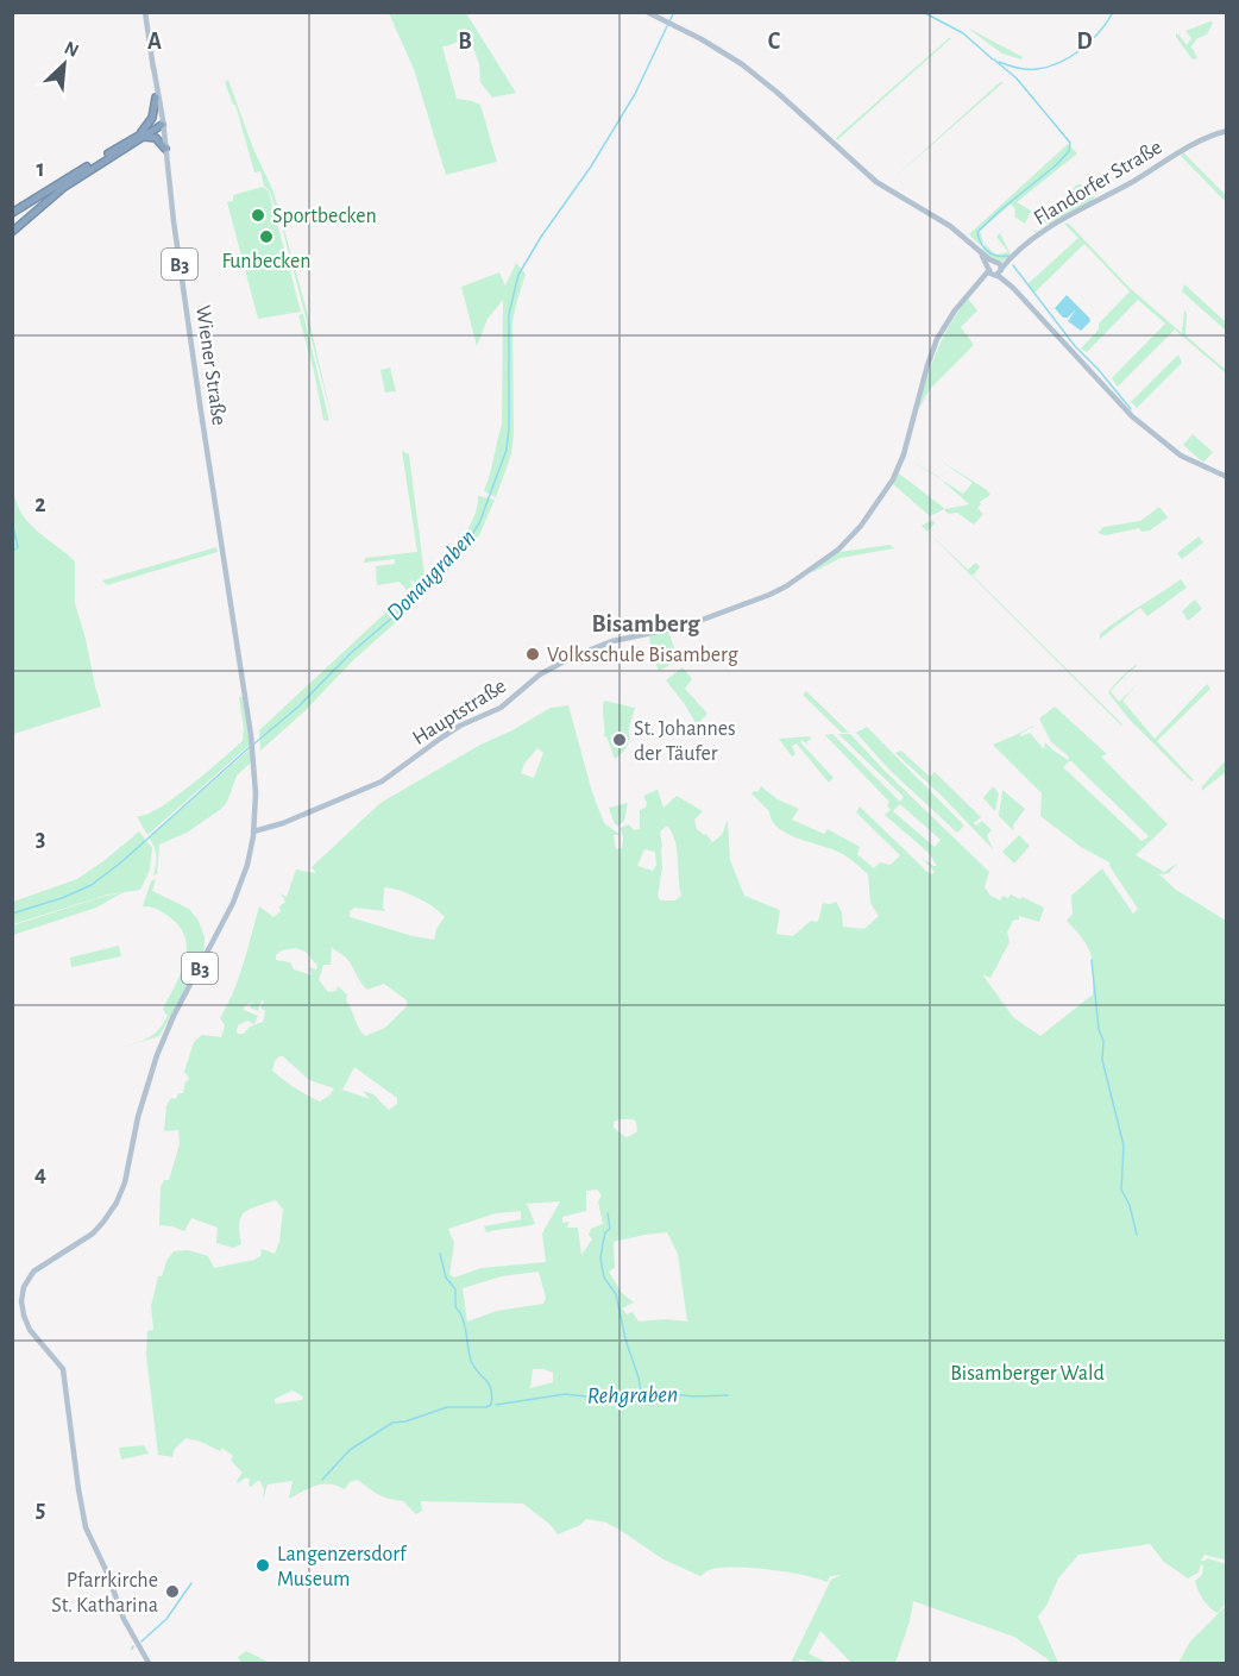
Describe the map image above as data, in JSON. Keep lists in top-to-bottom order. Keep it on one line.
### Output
{"streets":{"main road":["Flandorfer Straße","B3","Wiener Straße","Hauptstraße"]},"crossings":[["Flandorfer Straße","Hauptstraße"],["B3","Wiener Straße"],["B3","Hauptstraße"],["Wiener Straße","Hauptstraße"]],"districts":["Bisamberg"],"water":["Donaugraben","Rehgraben"],"parks":["Bisamberger Wald"],"places":["Sportbecken","Funbecken","Volksschule Bisamberg","St. Johannes der Täufer","Langenzersdorf Museum","Pfarrkirche St. Katharina"],"north":"top right","grid":{"columns":["A","B","C","D"],"rows":["1","2","3","4","5"]}}
